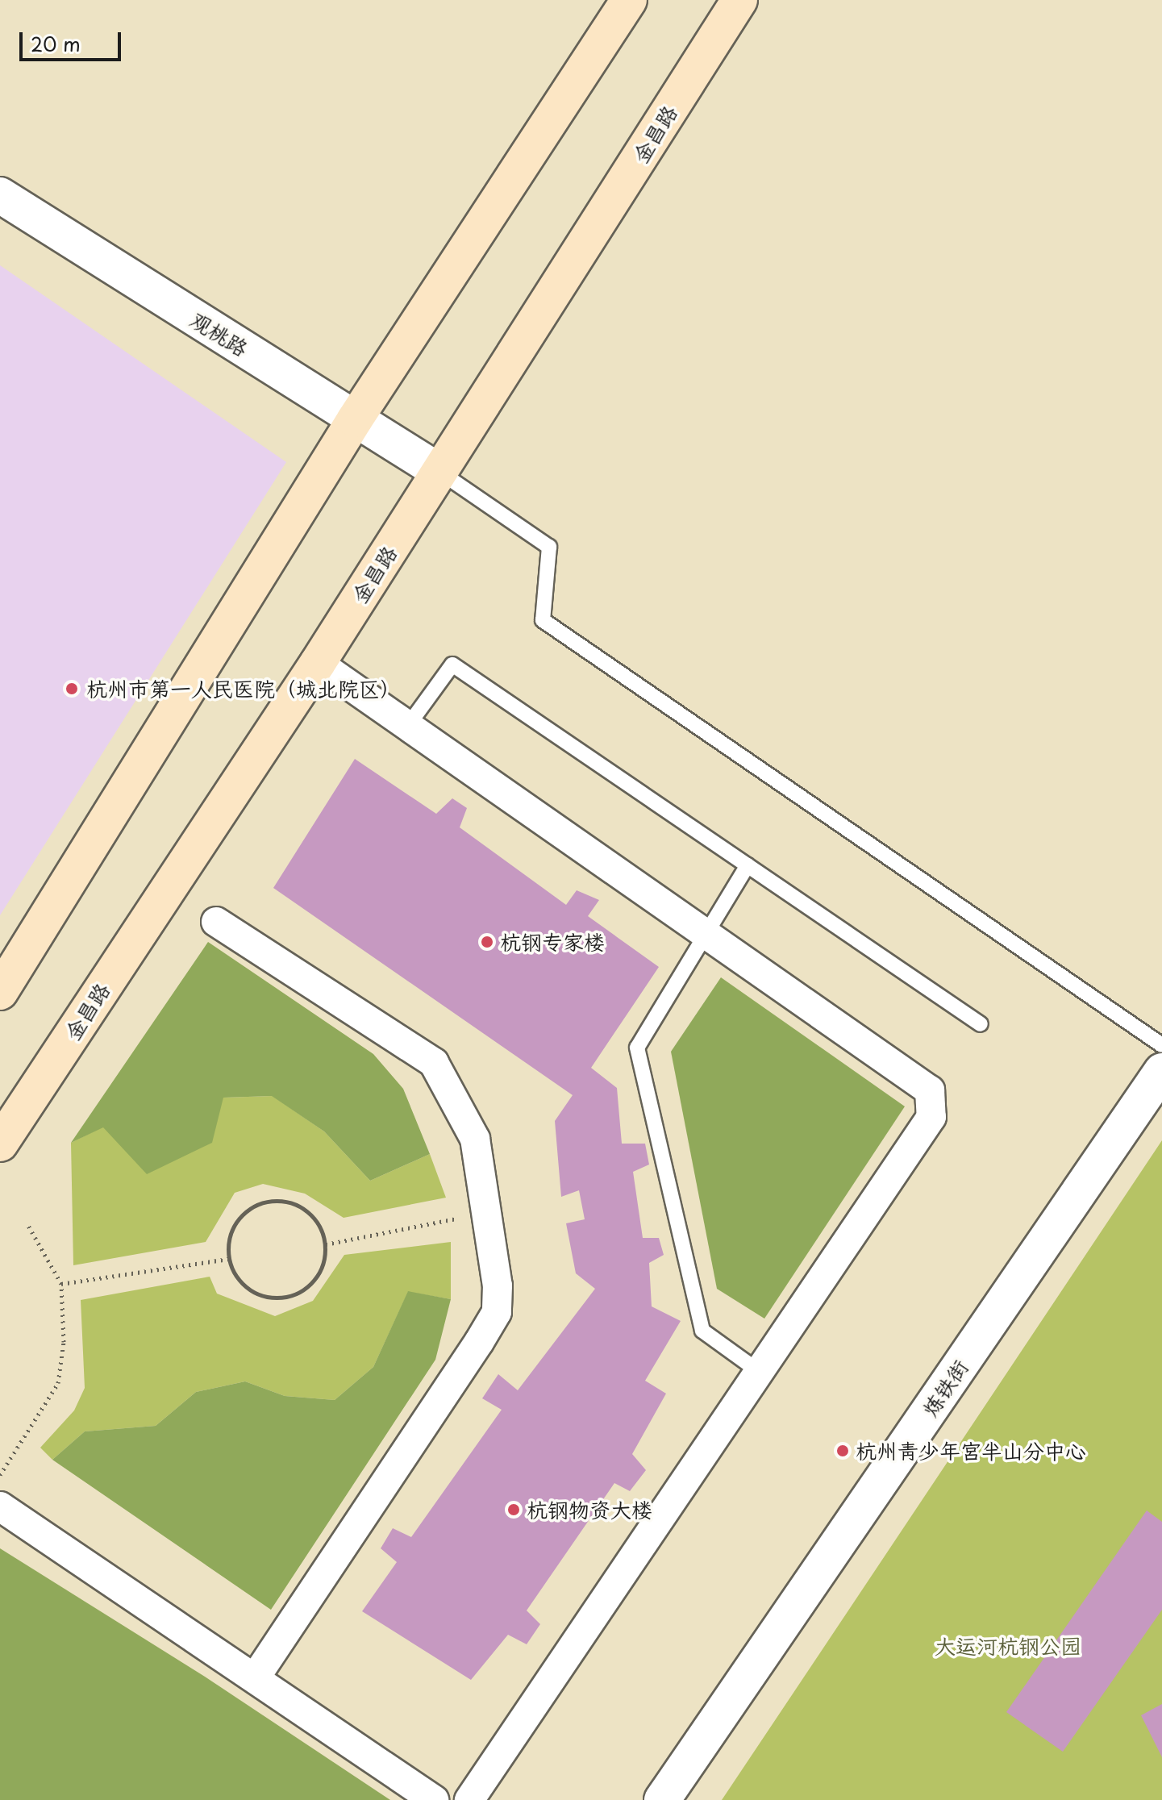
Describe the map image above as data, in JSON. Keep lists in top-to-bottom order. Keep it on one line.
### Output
{"streets":{"main road":["金昌路"],"street":["观桃路","炼铁街"]},"crossings":[["金昌路","观桃路"]],"parks":["大运河杭钢公园"],"places":["杭州市第一人民医院（城北院区）","杭钢专家楼","杭州青少年宫半山分中心","杭钢物资大楼"],"scale_bar":"20 m"}
